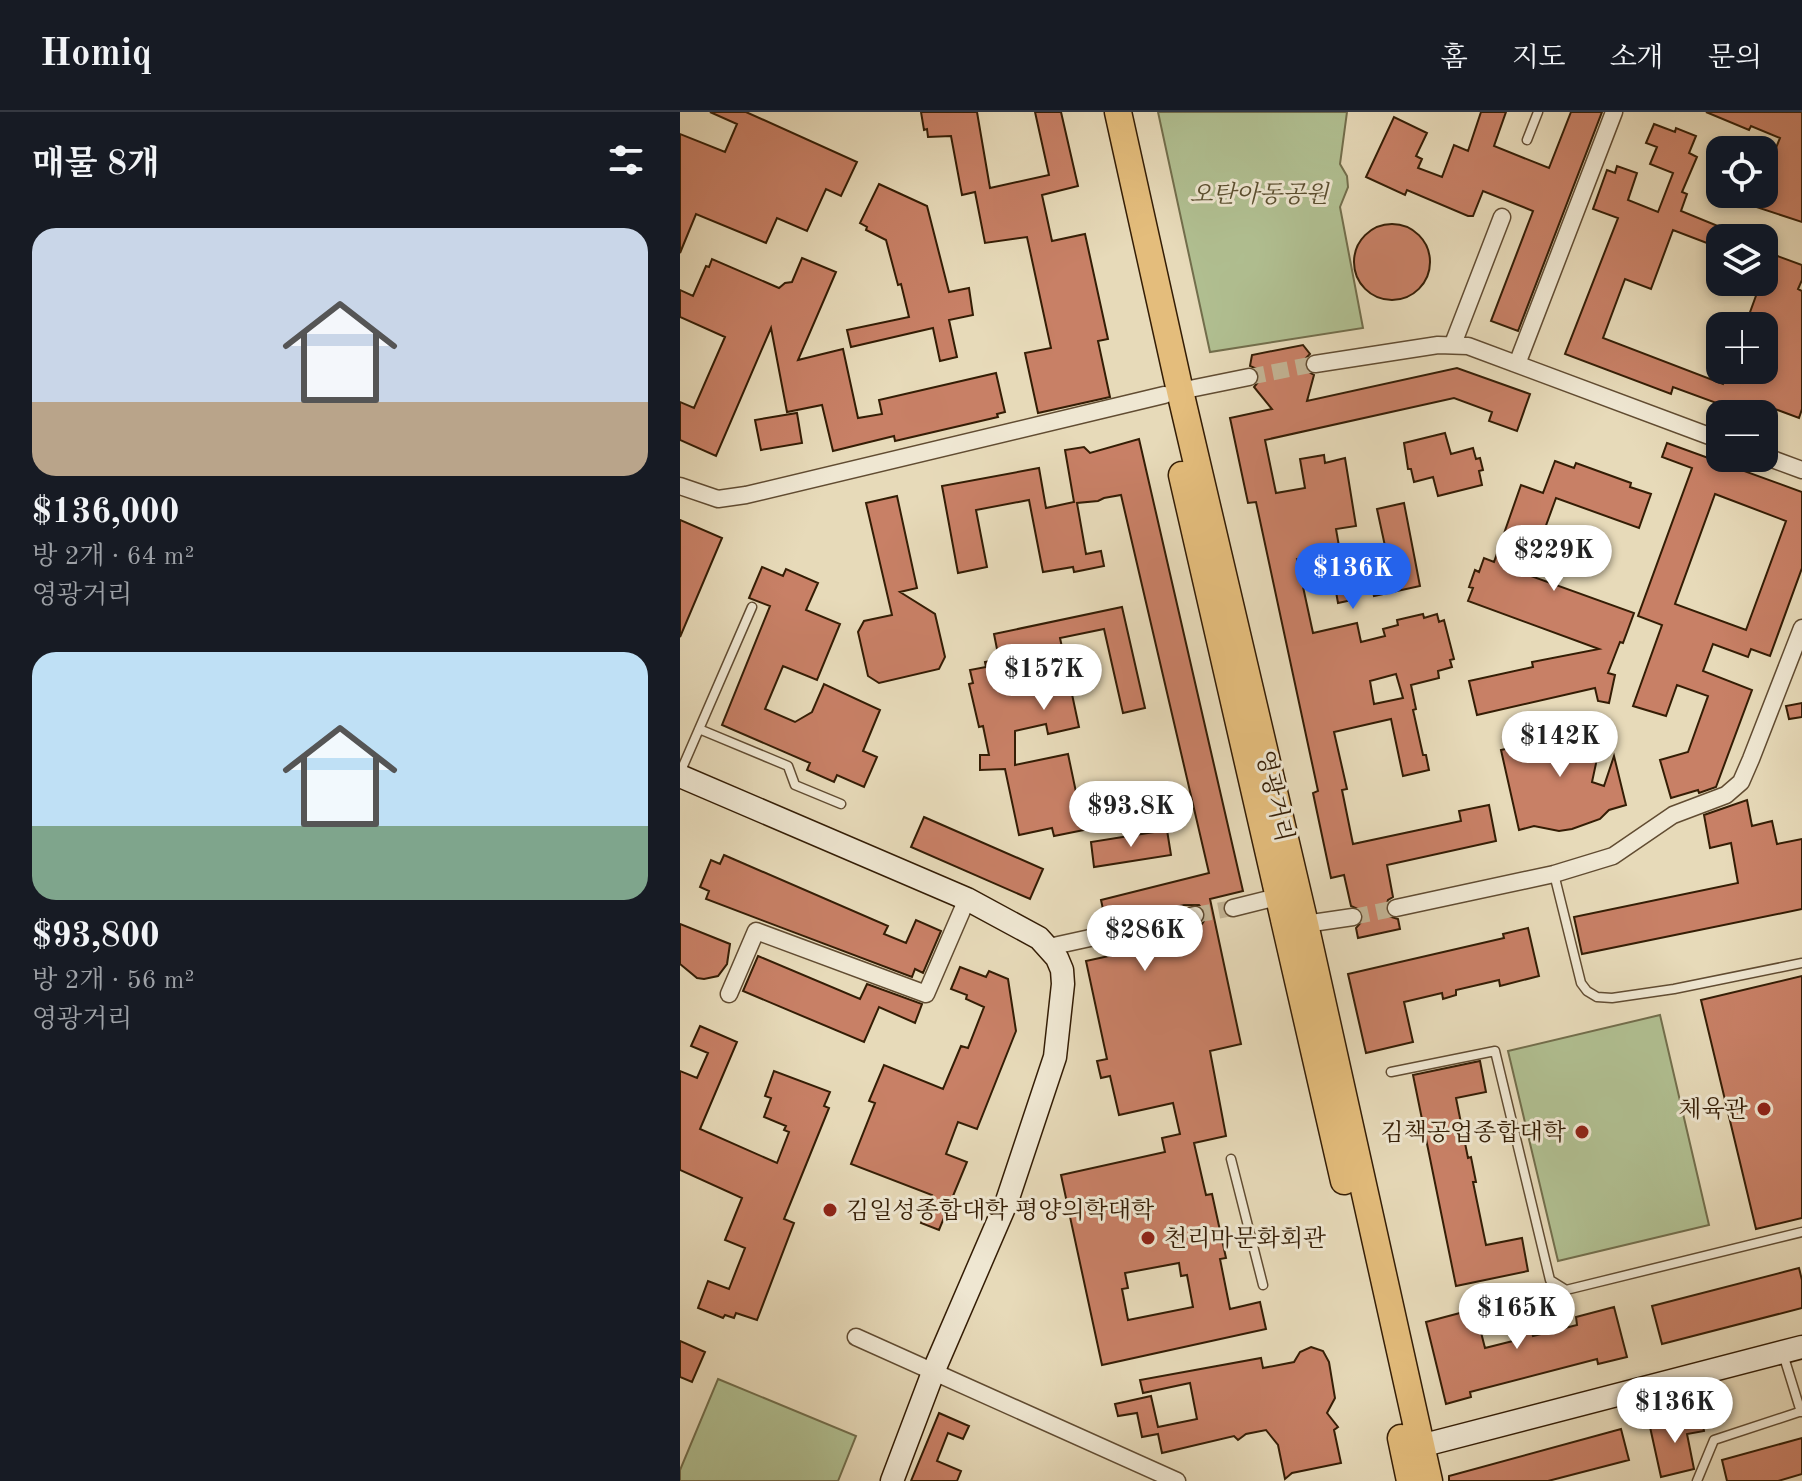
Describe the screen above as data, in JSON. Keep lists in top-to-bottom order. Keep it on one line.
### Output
{"streets":{"main road":["영광거리"]},"parks":["오탄아동공원"],"places":["체육관","김책공업종합대학","김일성종합대학 평양의학대학","천리마문화회관"],"page":{"header":"Homiq","nav":["홈","지도","소개","문의"],"heading":"매물 8개","map_buttons":["+","−"],"list":[{"name":"$136,000","note":"방 2개 · 64 m² · 영광거리"},{"name":"$93,800","note":"방 2개 · 56 m² · 영광거리"}],"price":["$229K","$136K","$157K","$142K","$93.8K","$286K","$165K","$136K"]}}
